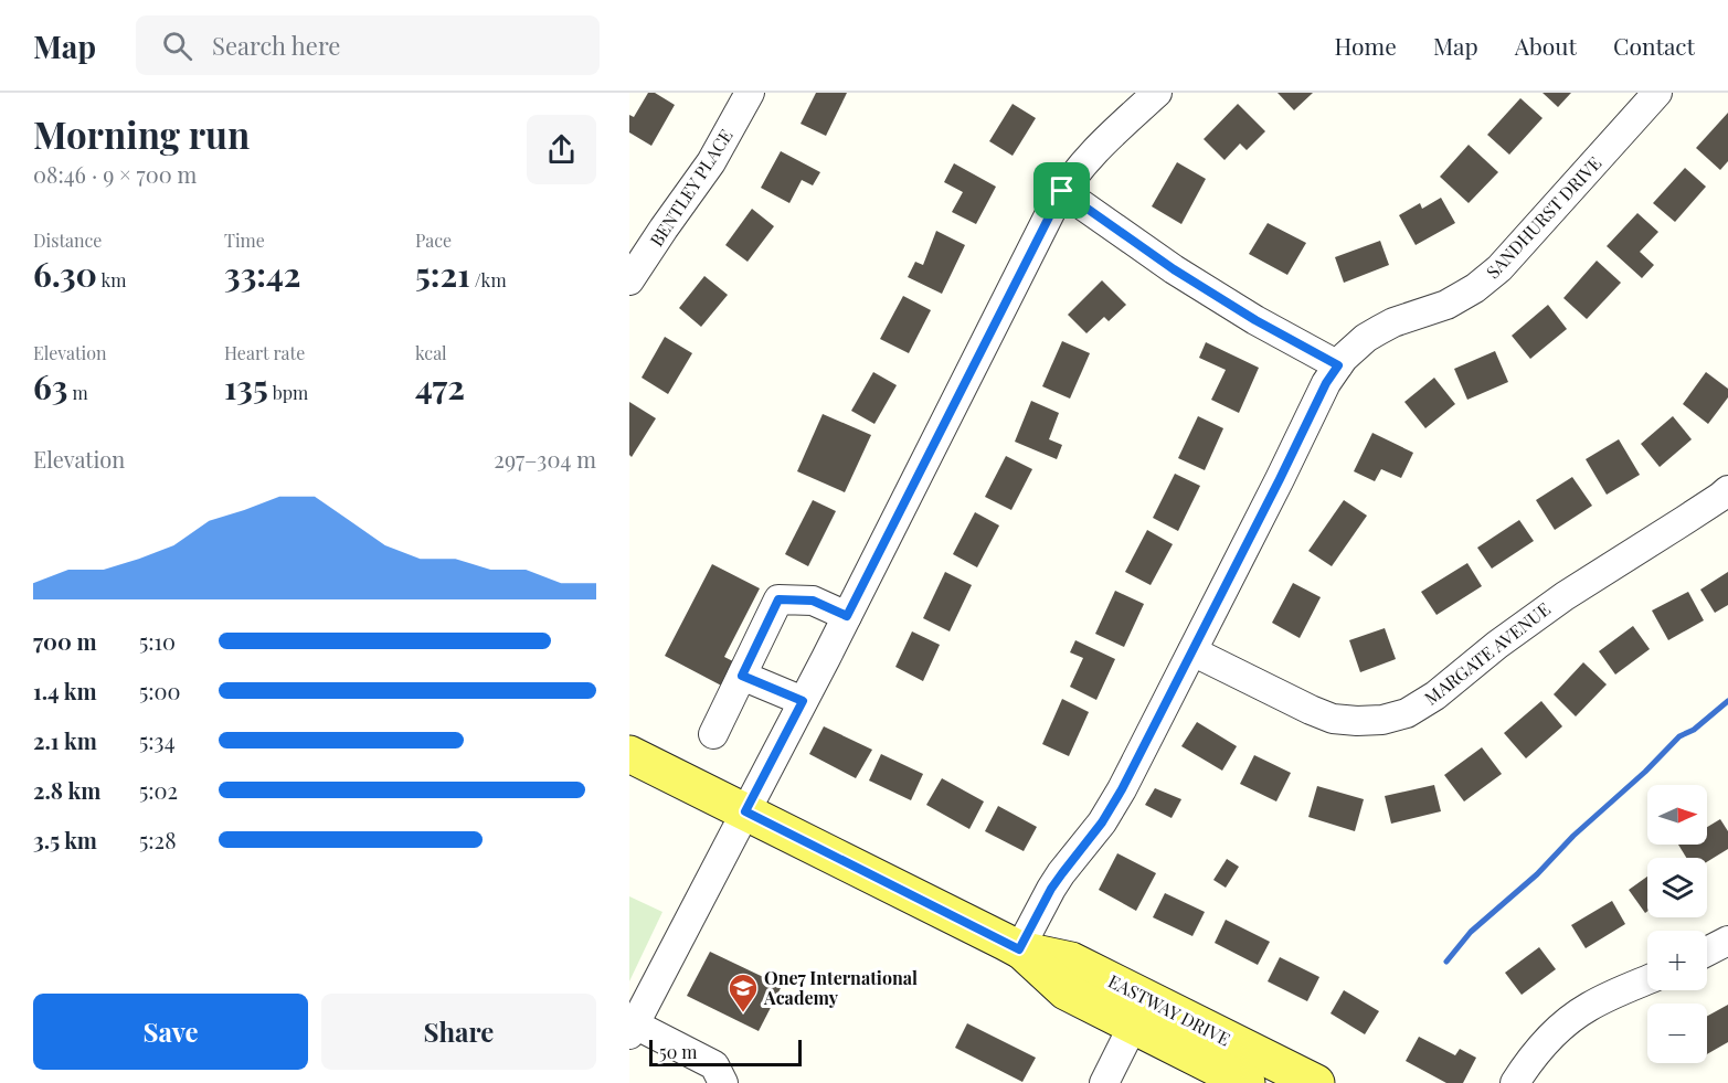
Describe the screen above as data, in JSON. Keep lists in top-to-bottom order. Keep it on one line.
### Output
{"streets":{"main road":["EASTWAY DRIVE"],"street":["BENTLEY PLACE","SANDHURST DRIVE","MARGATE AVENUE"]},"crossings":[["SANDHURST DRIVE","MARGATE AVENUE"],["SANDHURST DRIVE","EASTWAY DRIVE"]],"places":{"school or university":["One7 International Academy"]},"scale_bar":"50 m","north":"right","page":{"header":"Map","search":"Search here","nav":["Home","Map","About","Contact"],"heading":["Morning run","08:46 · 9 × 700 m"],"stats":[["Distance","6.30 km"],["Time","33:42"],["Pace","5:21 /km"],["Elevation","63 m"],["Heart rate","135 bpm"],["kcal","472"]],"chart":["Elevation","297–304 m"],"list":[{"name":"700 m","note":"5:10"},{"name":"1.4 km","note":"5:00"},{"name":"2.1 km","note":"5:34"},{"name":"2.8 km","note":"5:02"},{"name":"3.5 km","note":"5:28"}],"map_buttons":["+","−"],"buttons":["Save","Share"],"scale":"50 m"}}
